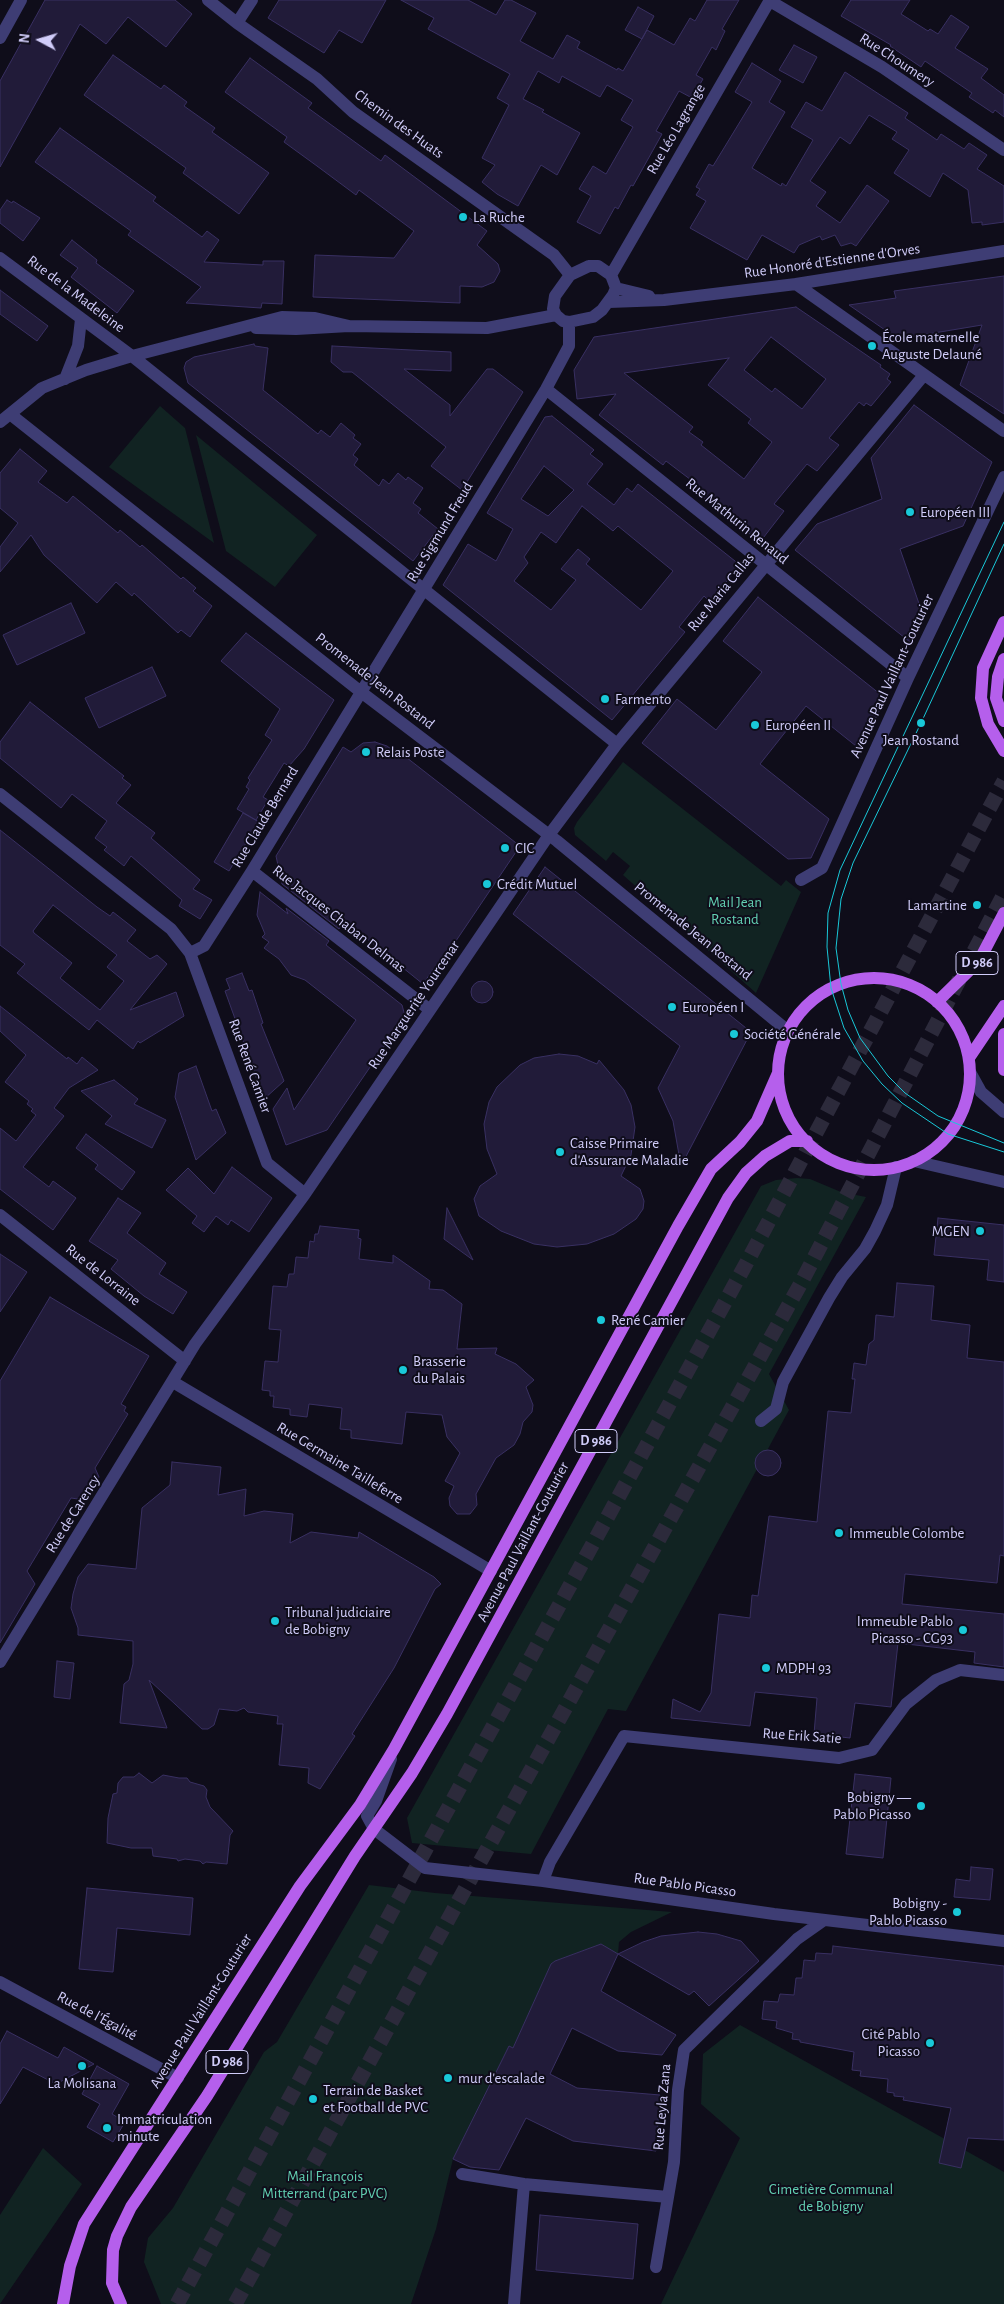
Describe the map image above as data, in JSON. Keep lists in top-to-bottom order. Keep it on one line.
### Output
{"streets":{"main road":["Avenue Paul Vaillant-Couturier","D 986"],"street":["Rue Choumery","Chemin des Huats","Rue Léo Lagrange","Rue Honoré d'Estienne d'Orves","Rue de la Madeleine","Rue Mathurin Renaud","Rue Sigmund Freud","Rue Maria Callas","Promenade Jean Rostand","Rue Claude Bernard","Rue Jacques Chaban Delmas","Rue Marguerite Yourcenar","Rue René Camier","Rue de Lorraine","Rue Germaine Tailleferre","Rue de Carency","Rue Erik Satie","Rue Pablo Picasso","Rue de l'Égalité","Rue Leyla Zana"]},"crossings":[["Rue Choumery","Rue Léo Lagrange"],["Chemin des Huats","Rue Léo Lagrange"],["Chemin des Huats","Rue Honoré d'Estienne d'Orves"],["Chemin des Huats","Rue Sigmund Freud"],["Rue Léo Lagrange","Rue Honoré d'Estienne d'Orves"],["Rue Léo Lagrange","Rue Sigmund Freud"],["Rue Honoré d'Estienne d'Orves","Rue Sigmund Freud"],["Rue Mathurin Renaud","Rue Sigmund Freud"],["Rue Mathurin Renaud","Rue Maria Callas"],["Rue Mathurin Renaud","Avenue Paul Vaillant-Couturier"],["Rue Sigmund Freud","Promenade Jean Rostand"],["Rue Sigmund Freud","Rue Claude Bernard"],["Rue Maria Callas","Promenade Jean Rostand"],["Rue Maria Callas","Rue Marguerite Yourcenar"],["Avenue Paul Vaillant-Couturier","Promenade Jean Rostand"],["Avenue Paul Vaillant-Couturier","D 986"],["Avenue Paul Vaillant-Couturier","Rue Germaine Tailleferre"],["Avenue Paul Vaillant-Couturier","Rue Pablo Picasso"],["Avenue Paul Vaillant-Couturier","Rue de l'Égalité"],["Promenade Jean Rostand","Rue Claude Bernard"],["Promenade Jean Rostand","Rue Marguerite Yourcenar"],["Rue Claude Bernard","Rue Jacques Chaban Delmas"],["Rue Claude Bernard","Rue René Camier"],["Rue Jacques Chaban Delmas","Rue Marguerite Yourcenar"],["Rue Marguerite Yourcenar","Rue René Camier"],["Rue Germaine Tailleferre","Rue de Carency"],["Rue Erik Satie","Rue Pablo Picasso"],["Rue Pablo Picasso","Rue Leyla Zana"]],"parks":["Mail Jean Rostand","Mail François Mitterrand (parc PVC)","Cimetière Communal de Bobigny"],"places":["La Ruche","École maternelle Auguste Delauné","Européen III","Farmento","Jean Rostand","Européen II","Relais Poste","CIC","Crédit Mutuel","Lamartine","Européen I","Société Générale","Caisse Primaire d'Assurance Maladie","MGEN","René Camier","Brasserie du Palais","Immeuble Colombe","Tribunal judiciaire de Bobigny","Immeuble Pablo Picasso - CG93","MDPH 93","Bobigny — Pablo Picasso","Bobigny - Pablo Picasso","Cité Pablo Picasso","La Molisana","mur d'escalade","Terrain de Basket et Football de PVC","Immatriculation minute"],"north":"left"}
